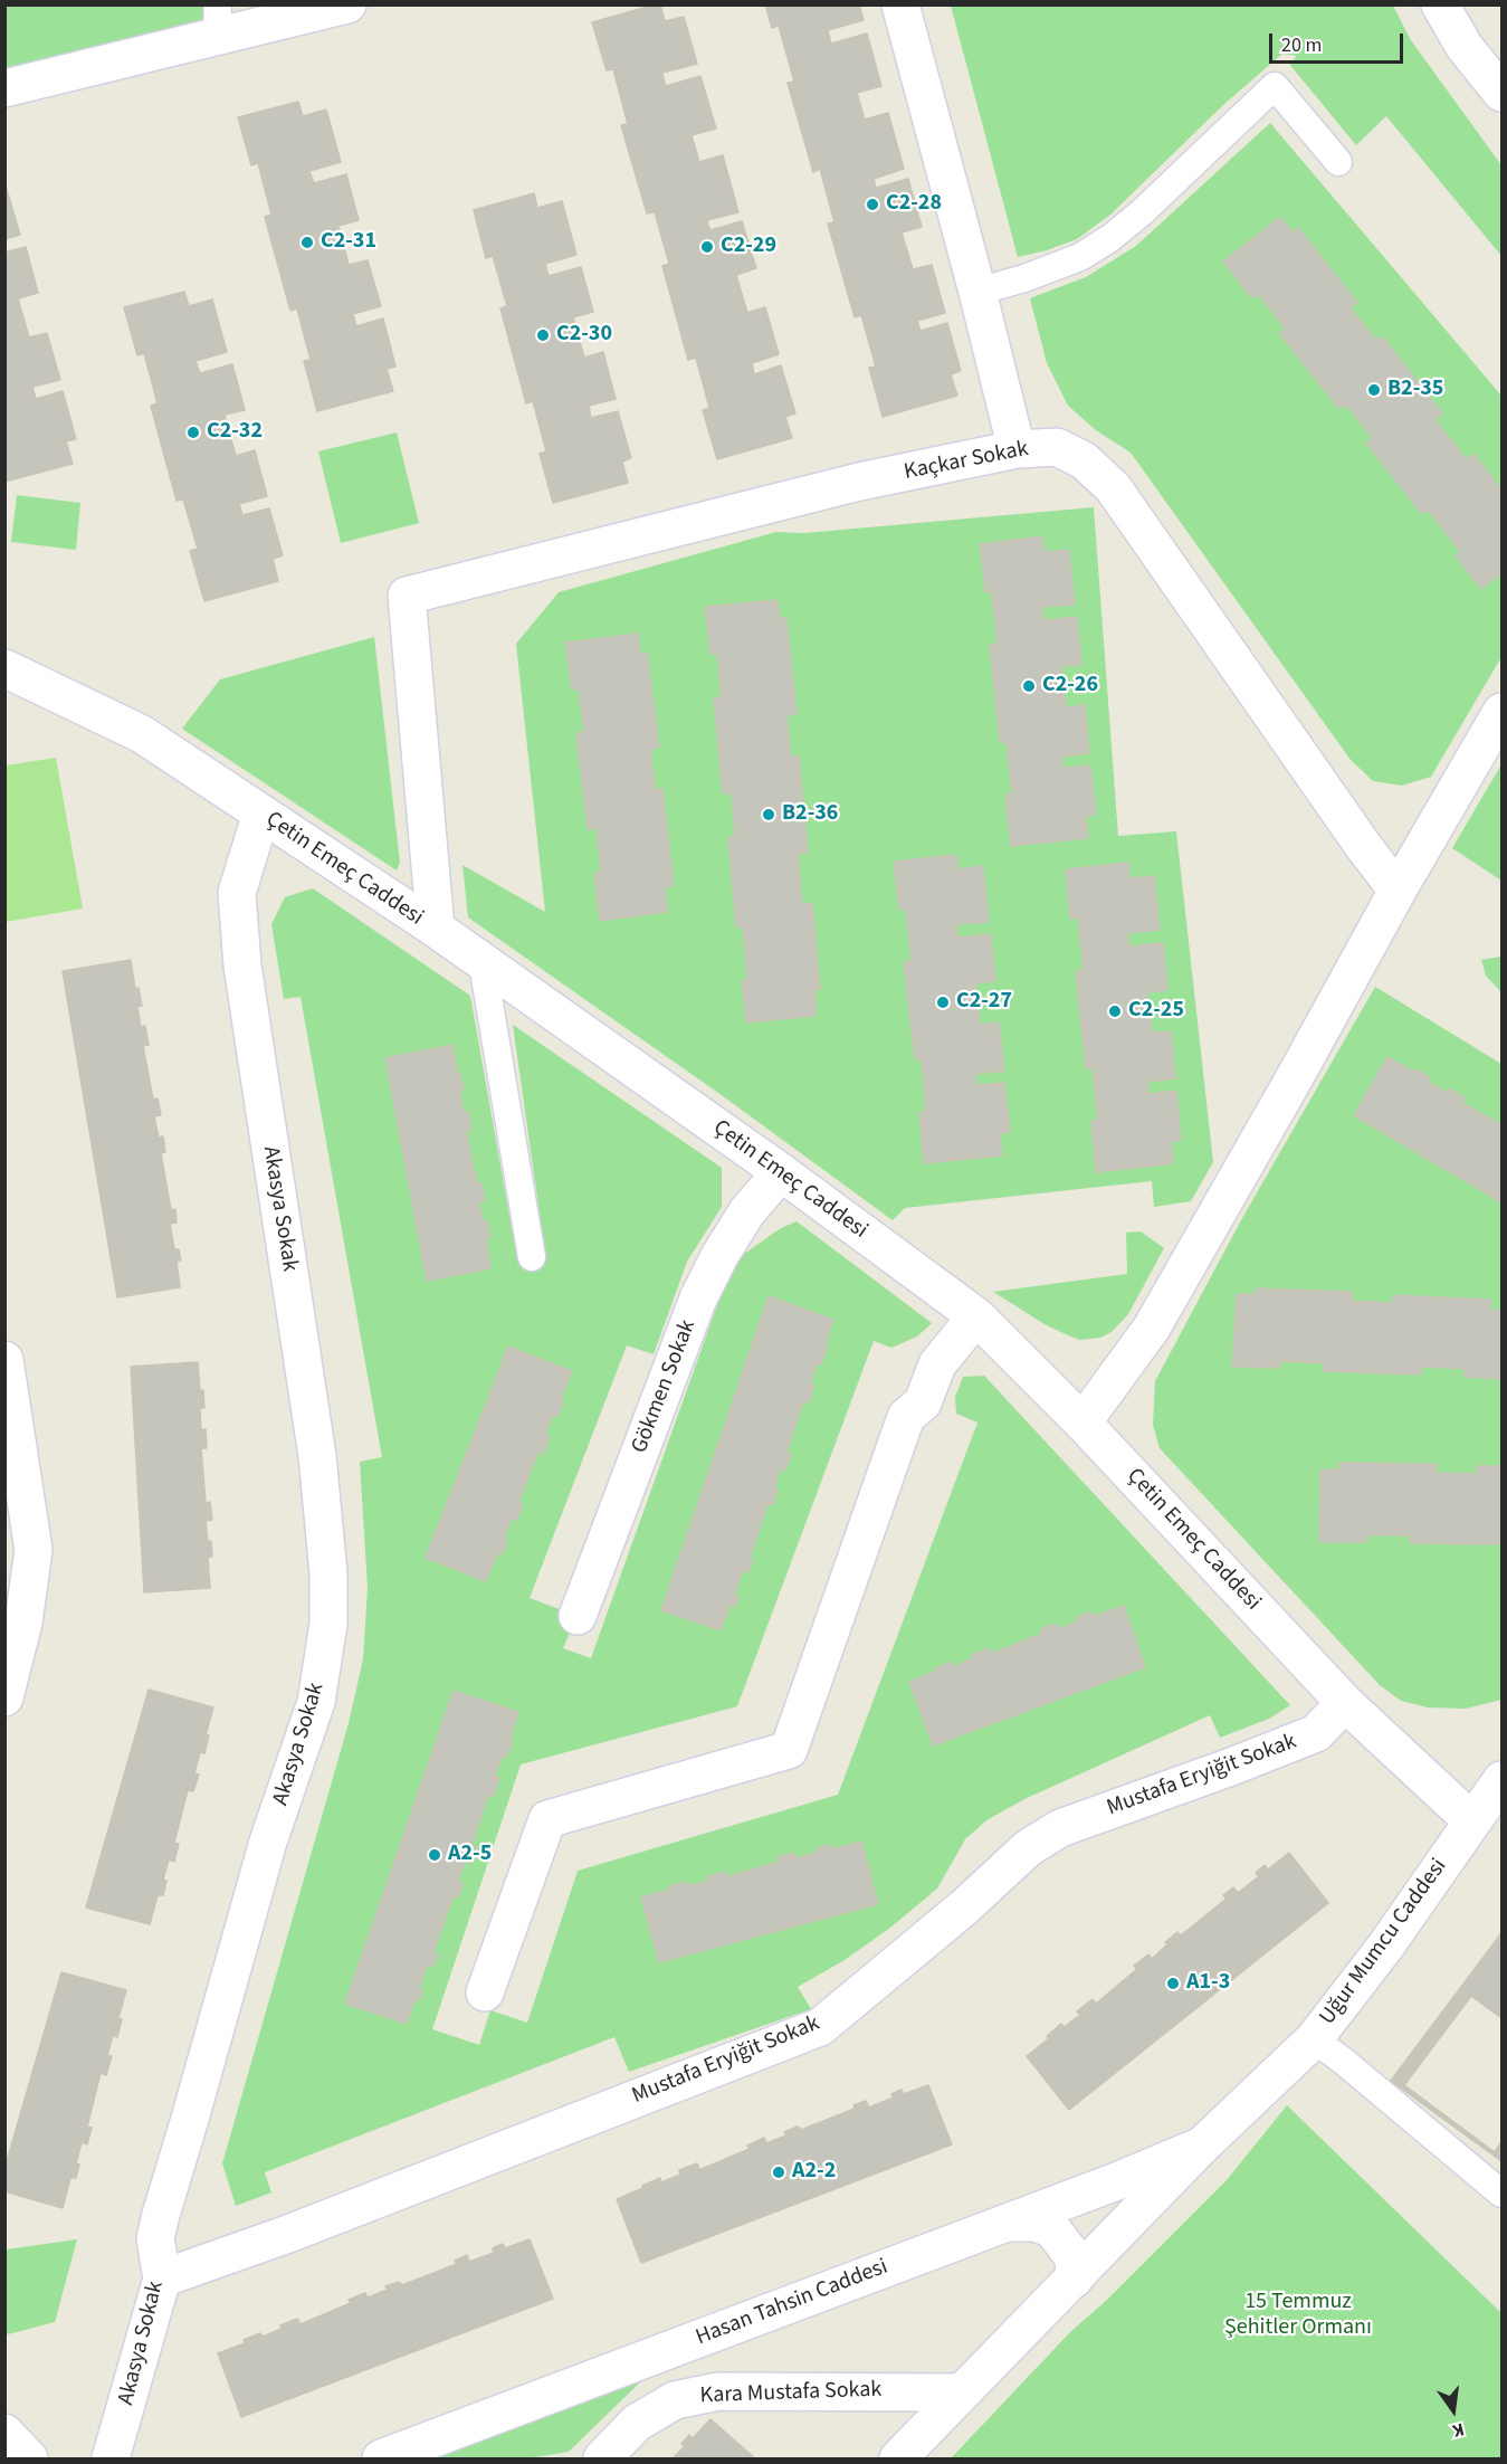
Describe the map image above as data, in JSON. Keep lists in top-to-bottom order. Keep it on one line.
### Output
{"streets":{"street":["Kaçkar Sokak","Çetin Emeç Caddesi","Akasya Sokak","Gökmen Sokak","Mustafa Eryiğit Sokak","Uğur Mumcu Caddesi","Hasan Tahsin Caddesi","Kara Mustafa Sokak"]},"crossings":[["Kaçkar Sokak","Çetin Emeç Caddesi"],["Çetin Emeç Caddesi","Akasya Sokak"],["Çetin Emeç Caddesi","Gökmen Sokak"],["Çetin Emeç Caddesi","Mustafa Eryiğit Sokak"],["Çetin Emeç Caddesi","Uğur Mumcu Caddesi"],["Akasya Sokak","Mustafa Eryiğit Sokak"],["Uğur Mumcu Caddesi","Hasan Tahsin Caddesi"],["Uğur Mumcu Caddesi","Kara Mustafa Sokak"]],"parks":["15 Temmuz Şehitler Ormanı"],"places":["C2-28","C2-31","C2-29","C2-30","B2-35","C2-32","C2-26","B2-36","C2-27","C2-25","A2-5","A1-3","A2-2"],"scale_bar":"20 m","north":"bottom"}
